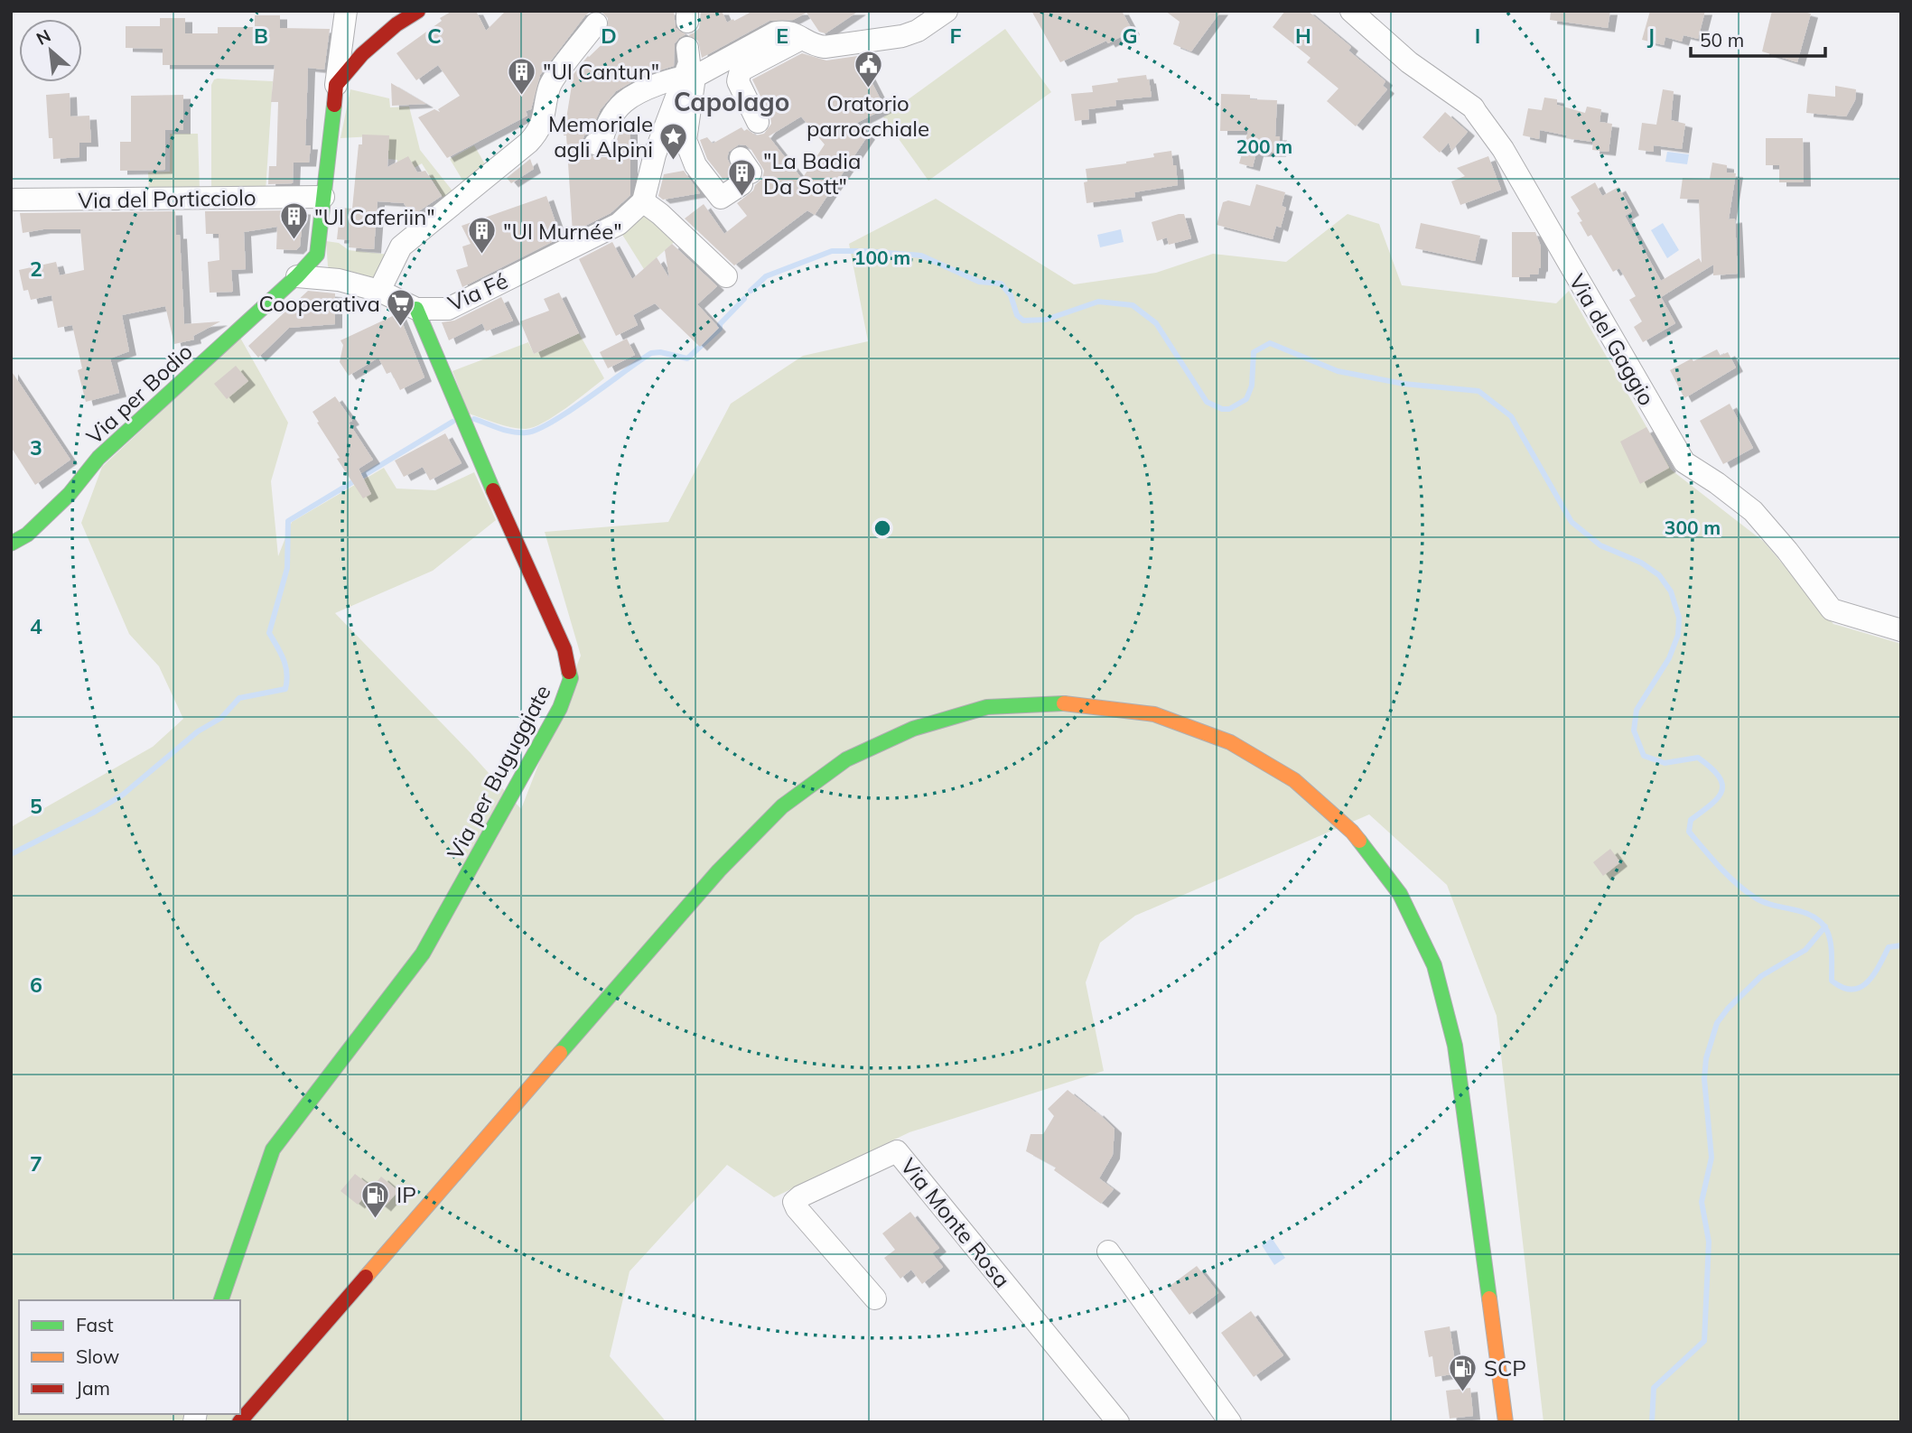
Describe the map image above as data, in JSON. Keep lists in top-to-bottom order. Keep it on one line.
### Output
{"streets":{"main road":["Via per Bodio","Via per Buguggiate"],"street":["Via del Porticciolo","Via Fé","Via del Gaggio","Via Monte Rosa"]},"crossings":[["Via del Porticciolo","Via per Bodio"],["Via Fé","Via per Bodio"],["Via Fé","Via per Buguggiate"]],"districts":["Capolago"],"places":{"public building":["Oratorio parrocchiale"],"building":["\"Ul Cantun\"","\"La Badia Da Sott\"","\"Ul Caferiin\"","\"Ul Murnée\""],"place":["Memoriale agli Alpini"],"supermarket":["Cooperativa"],"fuel station":["IP","SCP"]},"legend":["Fast","Slow","Jam"],"scale_bar":"50 m","north":"top left","grid":{"columns":["B","C","D","E","F","G","H","I","J"],"rows":["2","3","4","5","6","7"]},"rings":["200 m","100 m","300 m"]}
